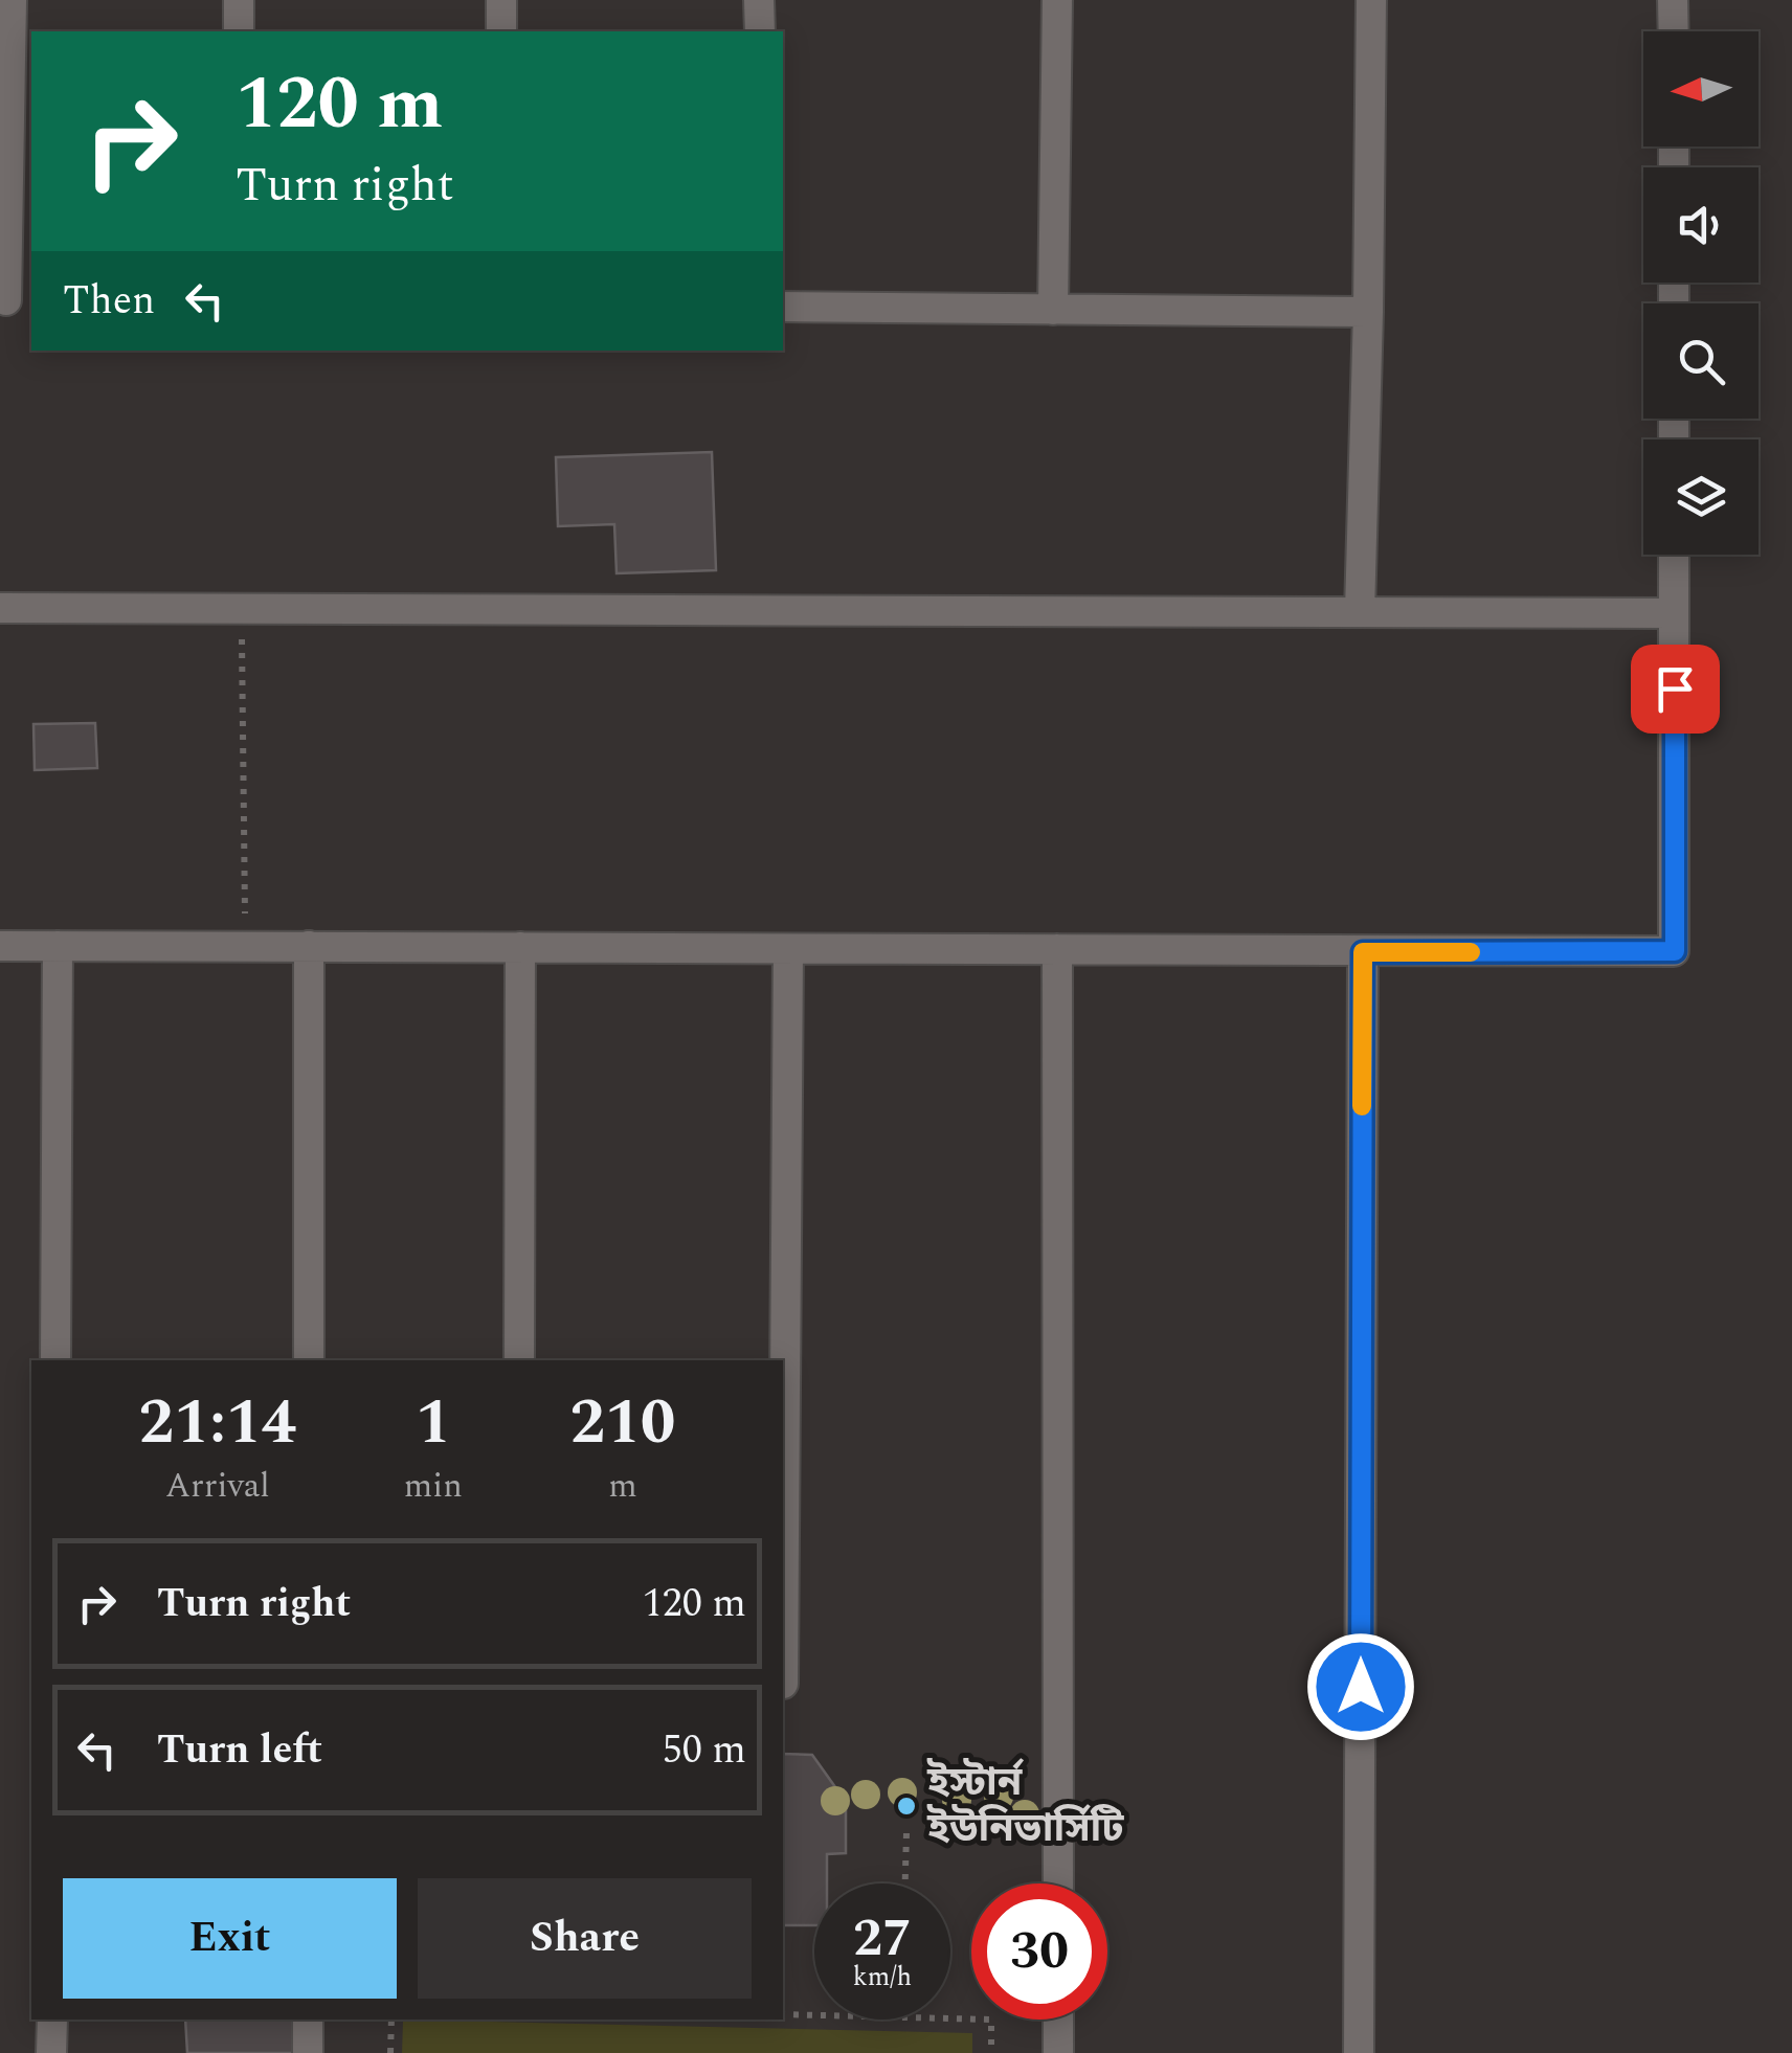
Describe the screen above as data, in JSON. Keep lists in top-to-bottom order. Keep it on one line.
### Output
{"places":["ইস্টার্ন ইউনিভার্সিটি"],"north":"left","page":{"turn":["120 m","Turn right"],"then":"Then","eta":["21:14","Arrival","1","min","210","m"],"list":[{"name":"Turn right","value":"120 m"},{"name":"Turn left","value":"50 m"}],"buttons":["Exit","Share"],"speed":"27 km/h","limit":"30"}}
